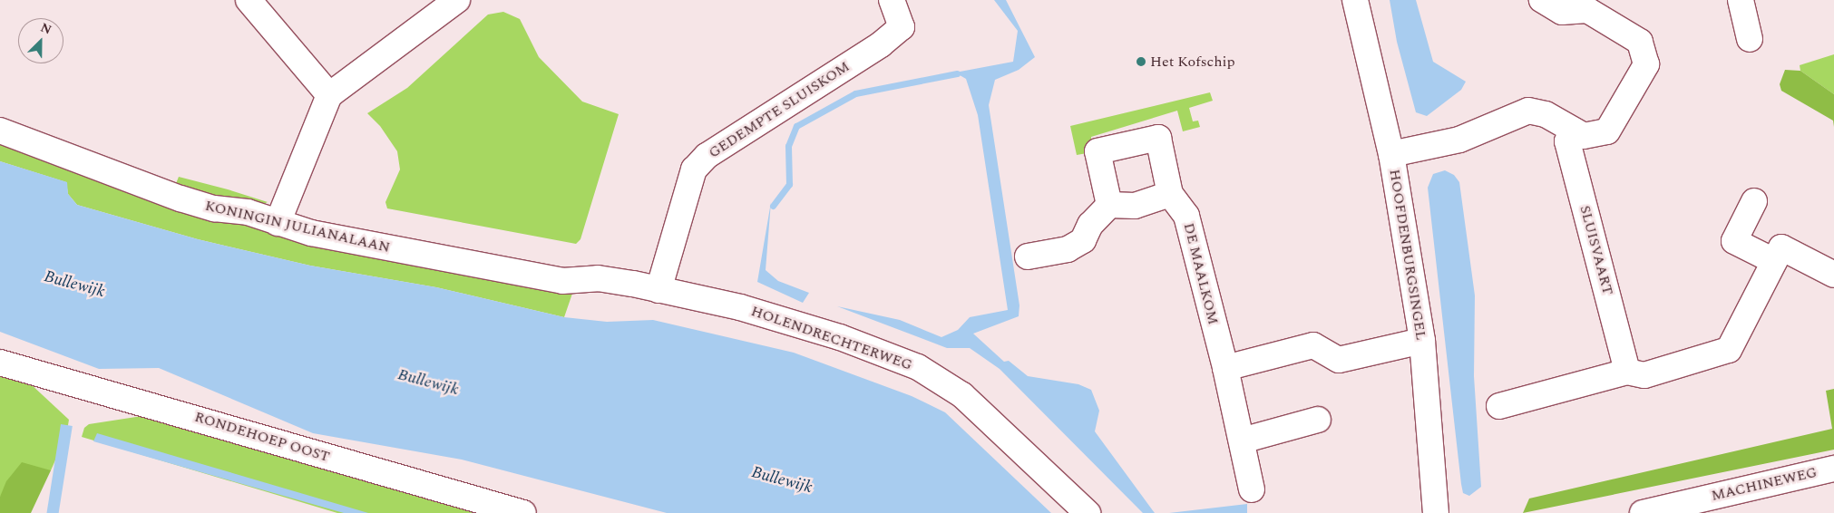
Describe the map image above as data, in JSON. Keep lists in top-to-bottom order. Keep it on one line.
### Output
{"streets":{"street":["GEDEMPTE SLUISKOM","KONINGIN JULIANALAAN","SLUISVAART","HOOFDENBURGSINGEL","DE MAALKOM","HOLENDRECHTERWEG","RONDEHOEP OOST","MACHINEWEG"]},"crossings":[["GEDEMPTE SLUISKOM","KONINGIN JULIANALAAN"],["GEDEMPTE SLUISKOM","HOLENDRECHTERWEG"],["KONINGIN JULIANALAAN","HOLENDRECHTERWEG"]],"water":["Bullewijk"],"places":["Het Kofschip"],"north":"top right"}
